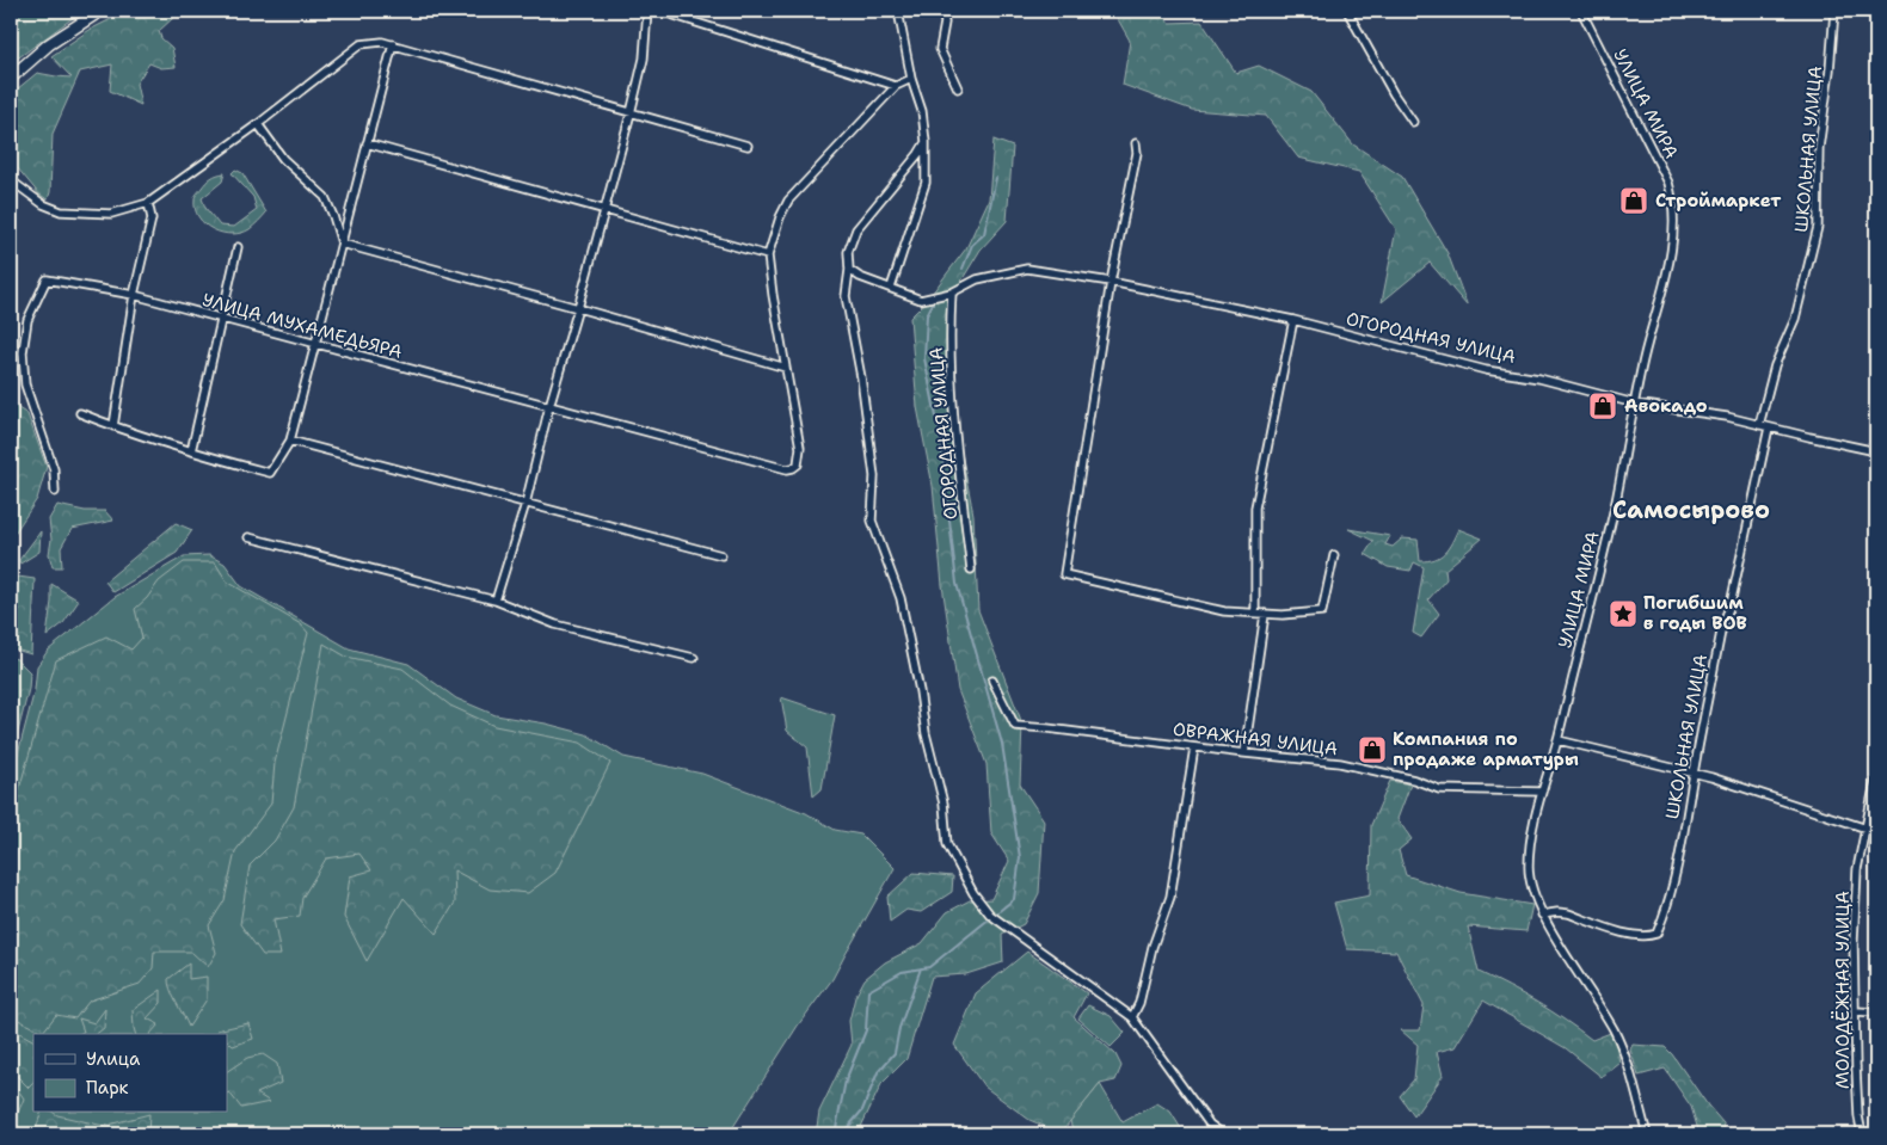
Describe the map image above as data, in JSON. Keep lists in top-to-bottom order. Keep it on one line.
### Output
{"streets":{"street":["УЛИЦА МИРА","ШКОЛЬНАЯ УЛИЦА","УЛИЦА МУХАМЕДЬЯРА","ОГОРОДНАЯ УЛИЦА","ОВРАЖНАЯ УЛИЦА","МОЛОДЁЖНАЯ УЛИЦА"]},"crossings":[["УЛИЦА МИРА","ШКОЛЬНАЯ УЛИЦА"],["УЛИЦА МИРА","ОГОРОДНАЯ УЛИЦА"],["УЛИЦА МИРА","ОВРАЖНАЯ УЛИЦА"],["ШКОЛЬНАЯ УЛИЦА","ОГОРОДНАЯ УЛИЦА"]],"districts":["Самосырово"],"places":{"shop":["Строймаркет","Авокадо","Компания по продаже арматуры"],"place":["Погибшим в годы ВОВ"]},"legend":["Улица","Парк"]}
